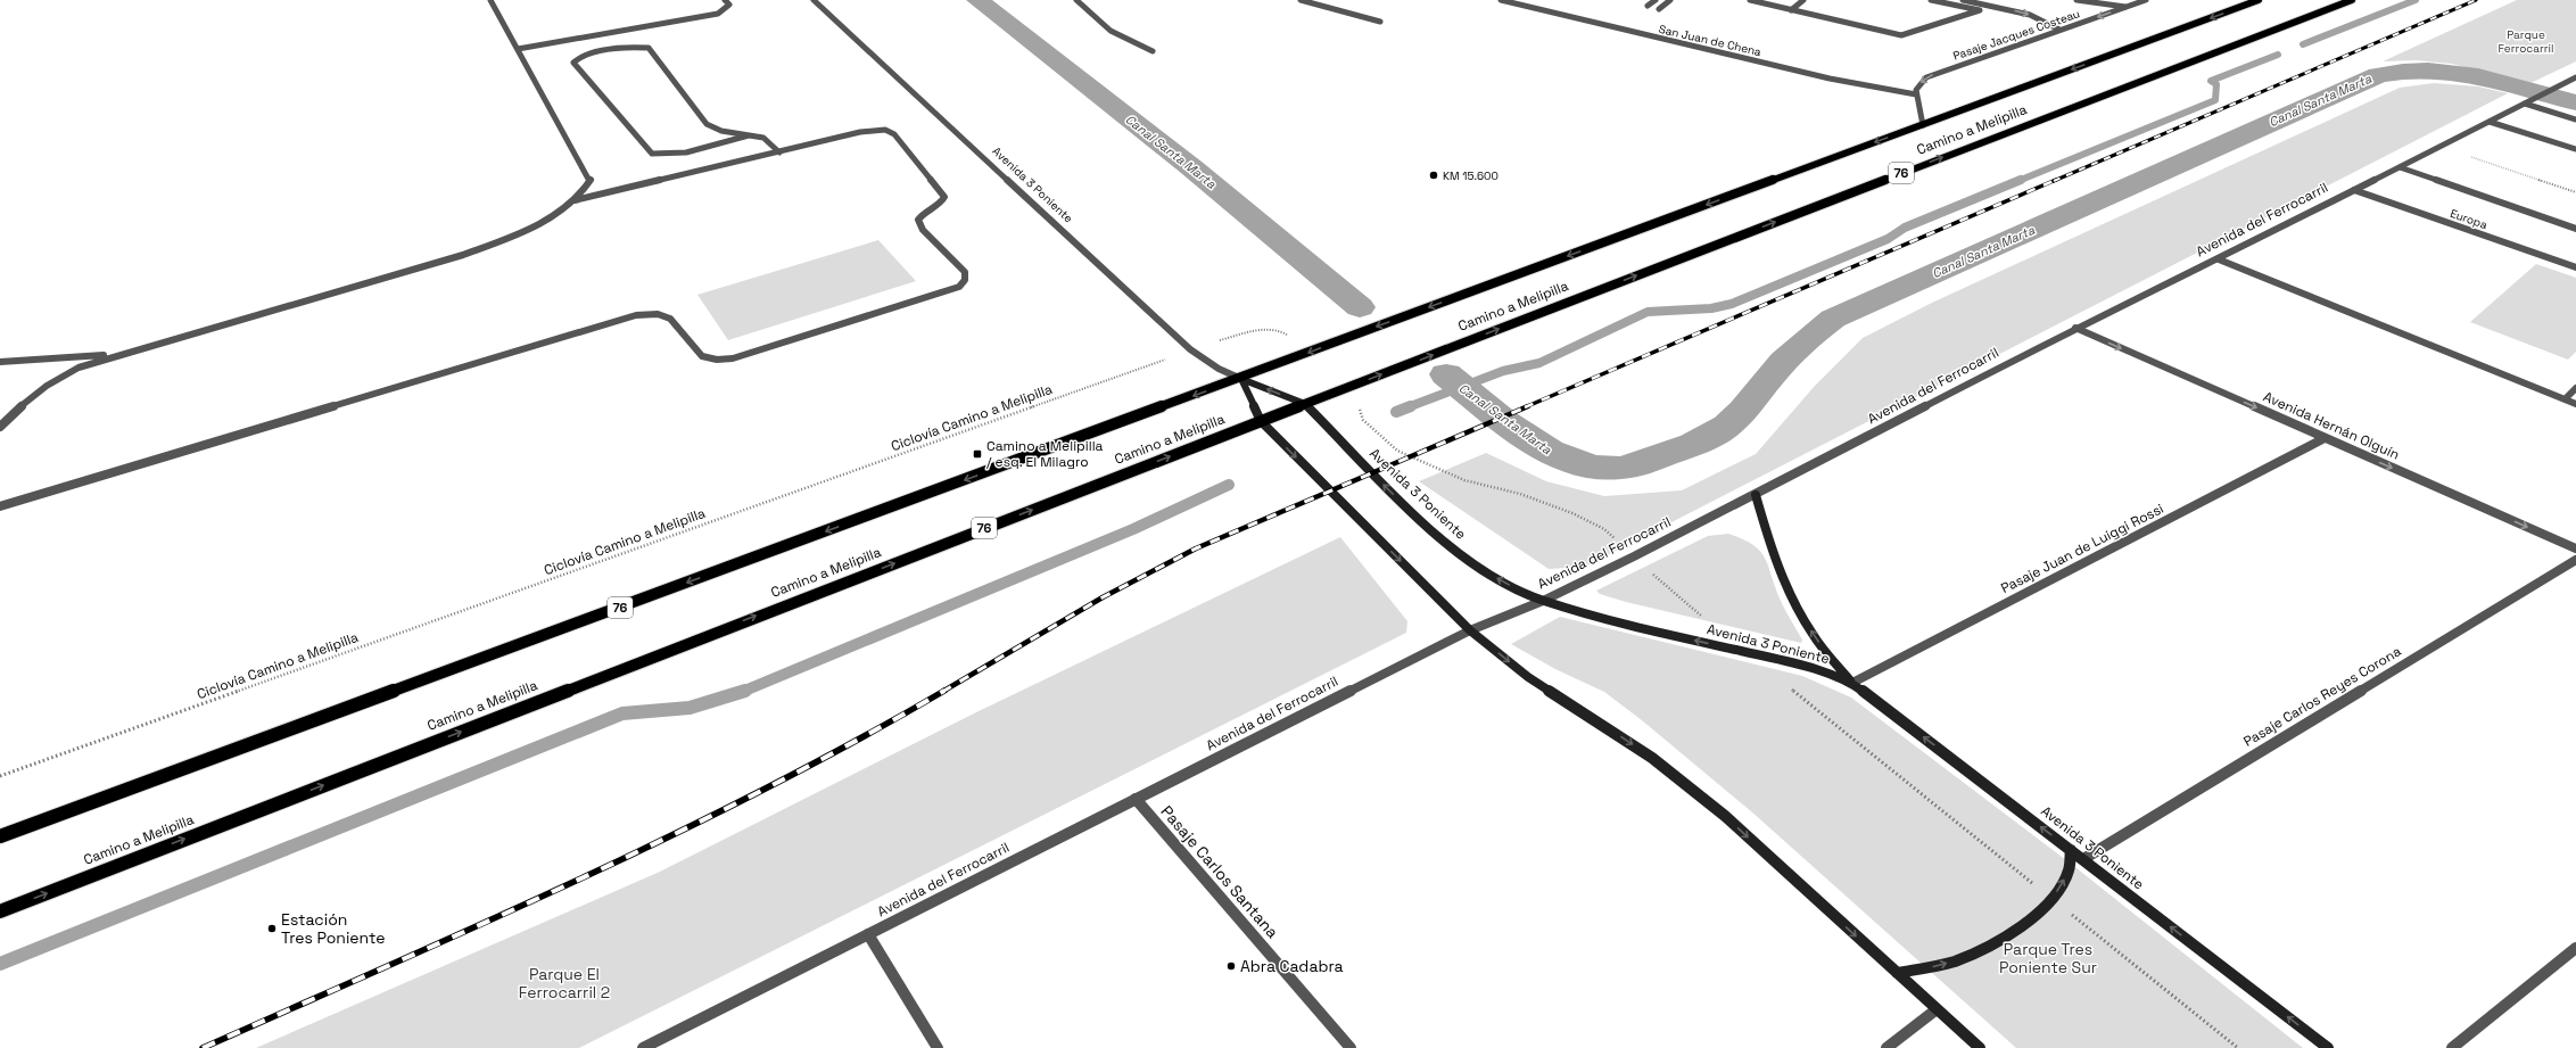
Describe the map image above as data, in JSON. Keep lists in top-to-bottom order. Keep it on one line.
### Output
{"streets":{"main road":["Camino a Melipilla","76","Avenida 3 Poniente"],"street":["Pasaje Jacques Costeau","San Juan de Chena","Europa","Avenida del Ferrocarril","Avenida Hernán Olguín","Pasaje Juan de Luiggi Rossi","Pasaje Carlos Reyes Corona","Pasaje Carlos Santana"],"path":["Ciclovía Camino a Melipilla"]},"crossings":[["Pasaje Jacques Costeau","San Juan de Chena"],["Camino a Melipilla","Avenida 3 Poniente"],["Avenida 3 Poniente","Avenida del Ferrocarril"],["Avenida 3 Poniente","Ciclovía Camino a Melipilla"],["Avenida 3 Poniente","Pasaje Juan de Luiggi Rossi"],["Avenida 3 Poniente","Pasaje Carlos Reyes Corona"],["Europa","Avenida del Ferrocarril"],["Avenida del Ferrocarril","Avenida Hernán Olguín"],["Avenida del Ferrocarril","Pasaje Carlos Santana"],["Avenida Hernán Olguín","Pasaje Juan de Luiggi Rossi"]],"one_way":["Pasaje Jacques Costeau","Avenida 3 Poniente","Avenida Hernán Olguín"],"water":["Canal Santa Marta"],"parks":["Parque Ferrocarril","Parque Tres Poniente Sur","Parque El Ferrocarril 2"],"places":{"other":["KM 15.600","Estación Tres Poniente","Abra Cadabra"],"transit":["Camino a Melipilla / esq. El Milagro"]}}
